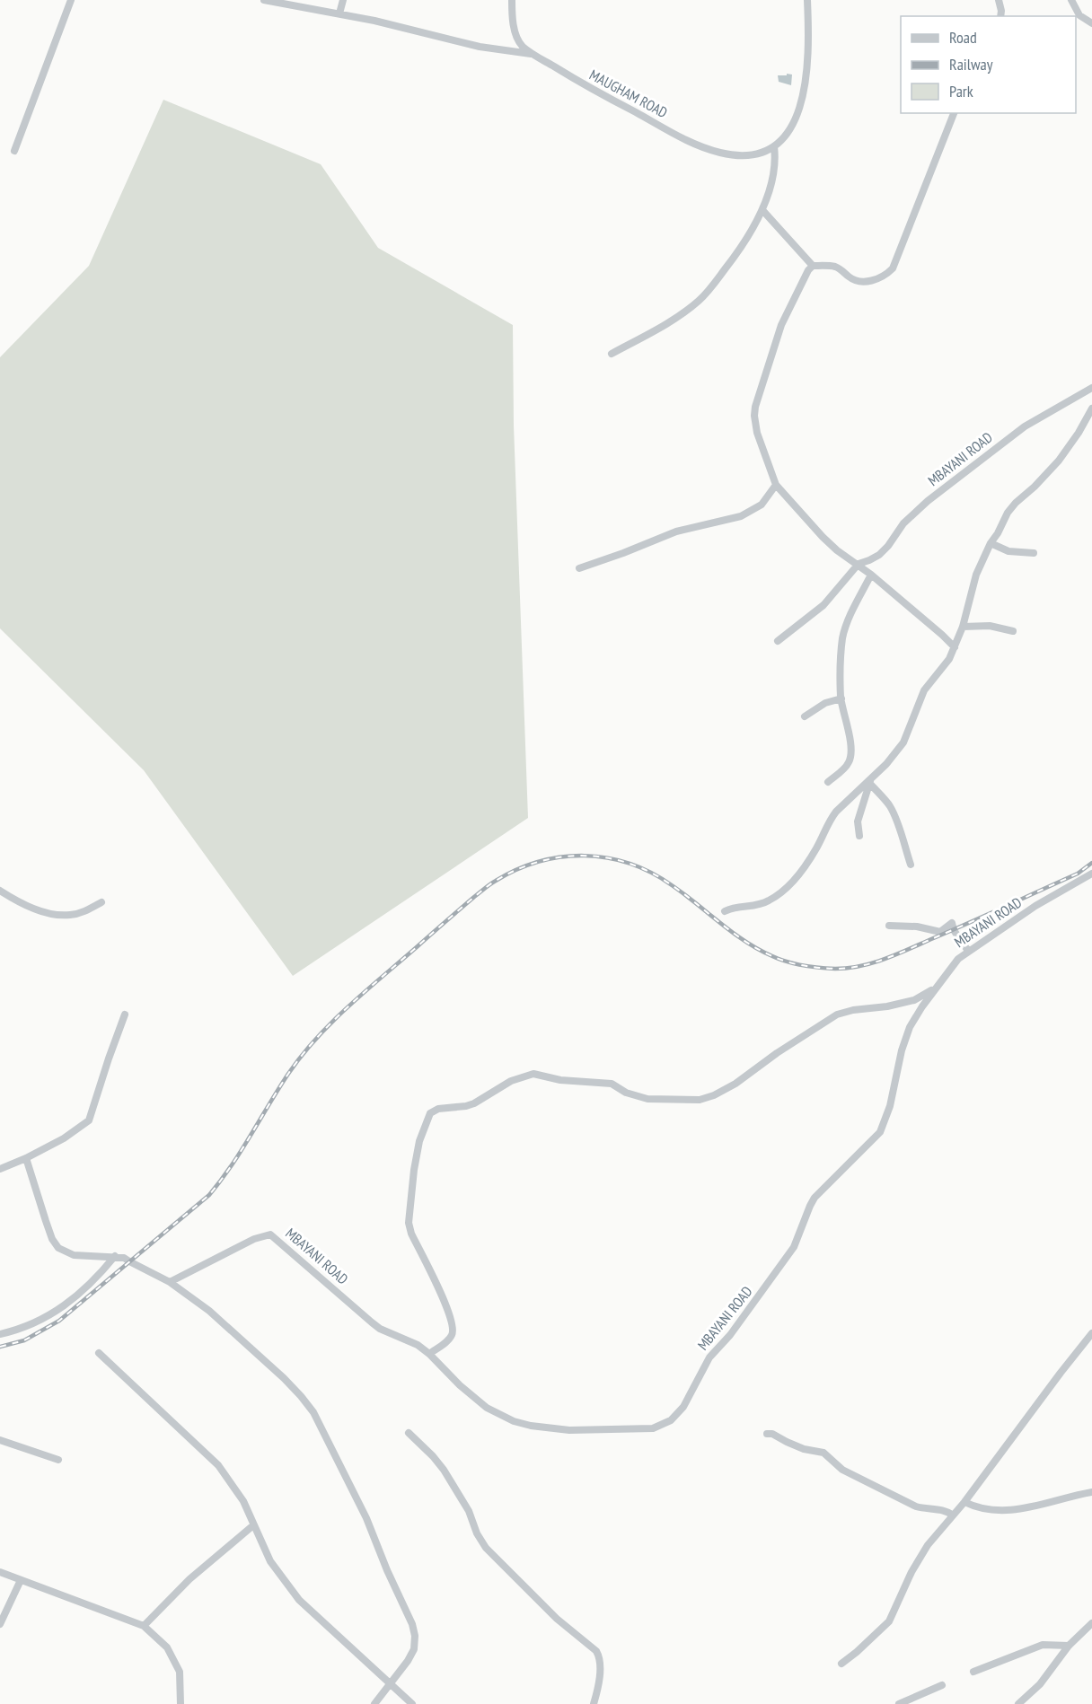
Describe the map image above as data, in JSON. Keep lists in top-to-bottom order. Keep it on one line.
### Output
{"streets":{"street":["MAUGHAM ROAD","MBAYANI ROAD"]},"legend":["Road","Railway","Park"]}
